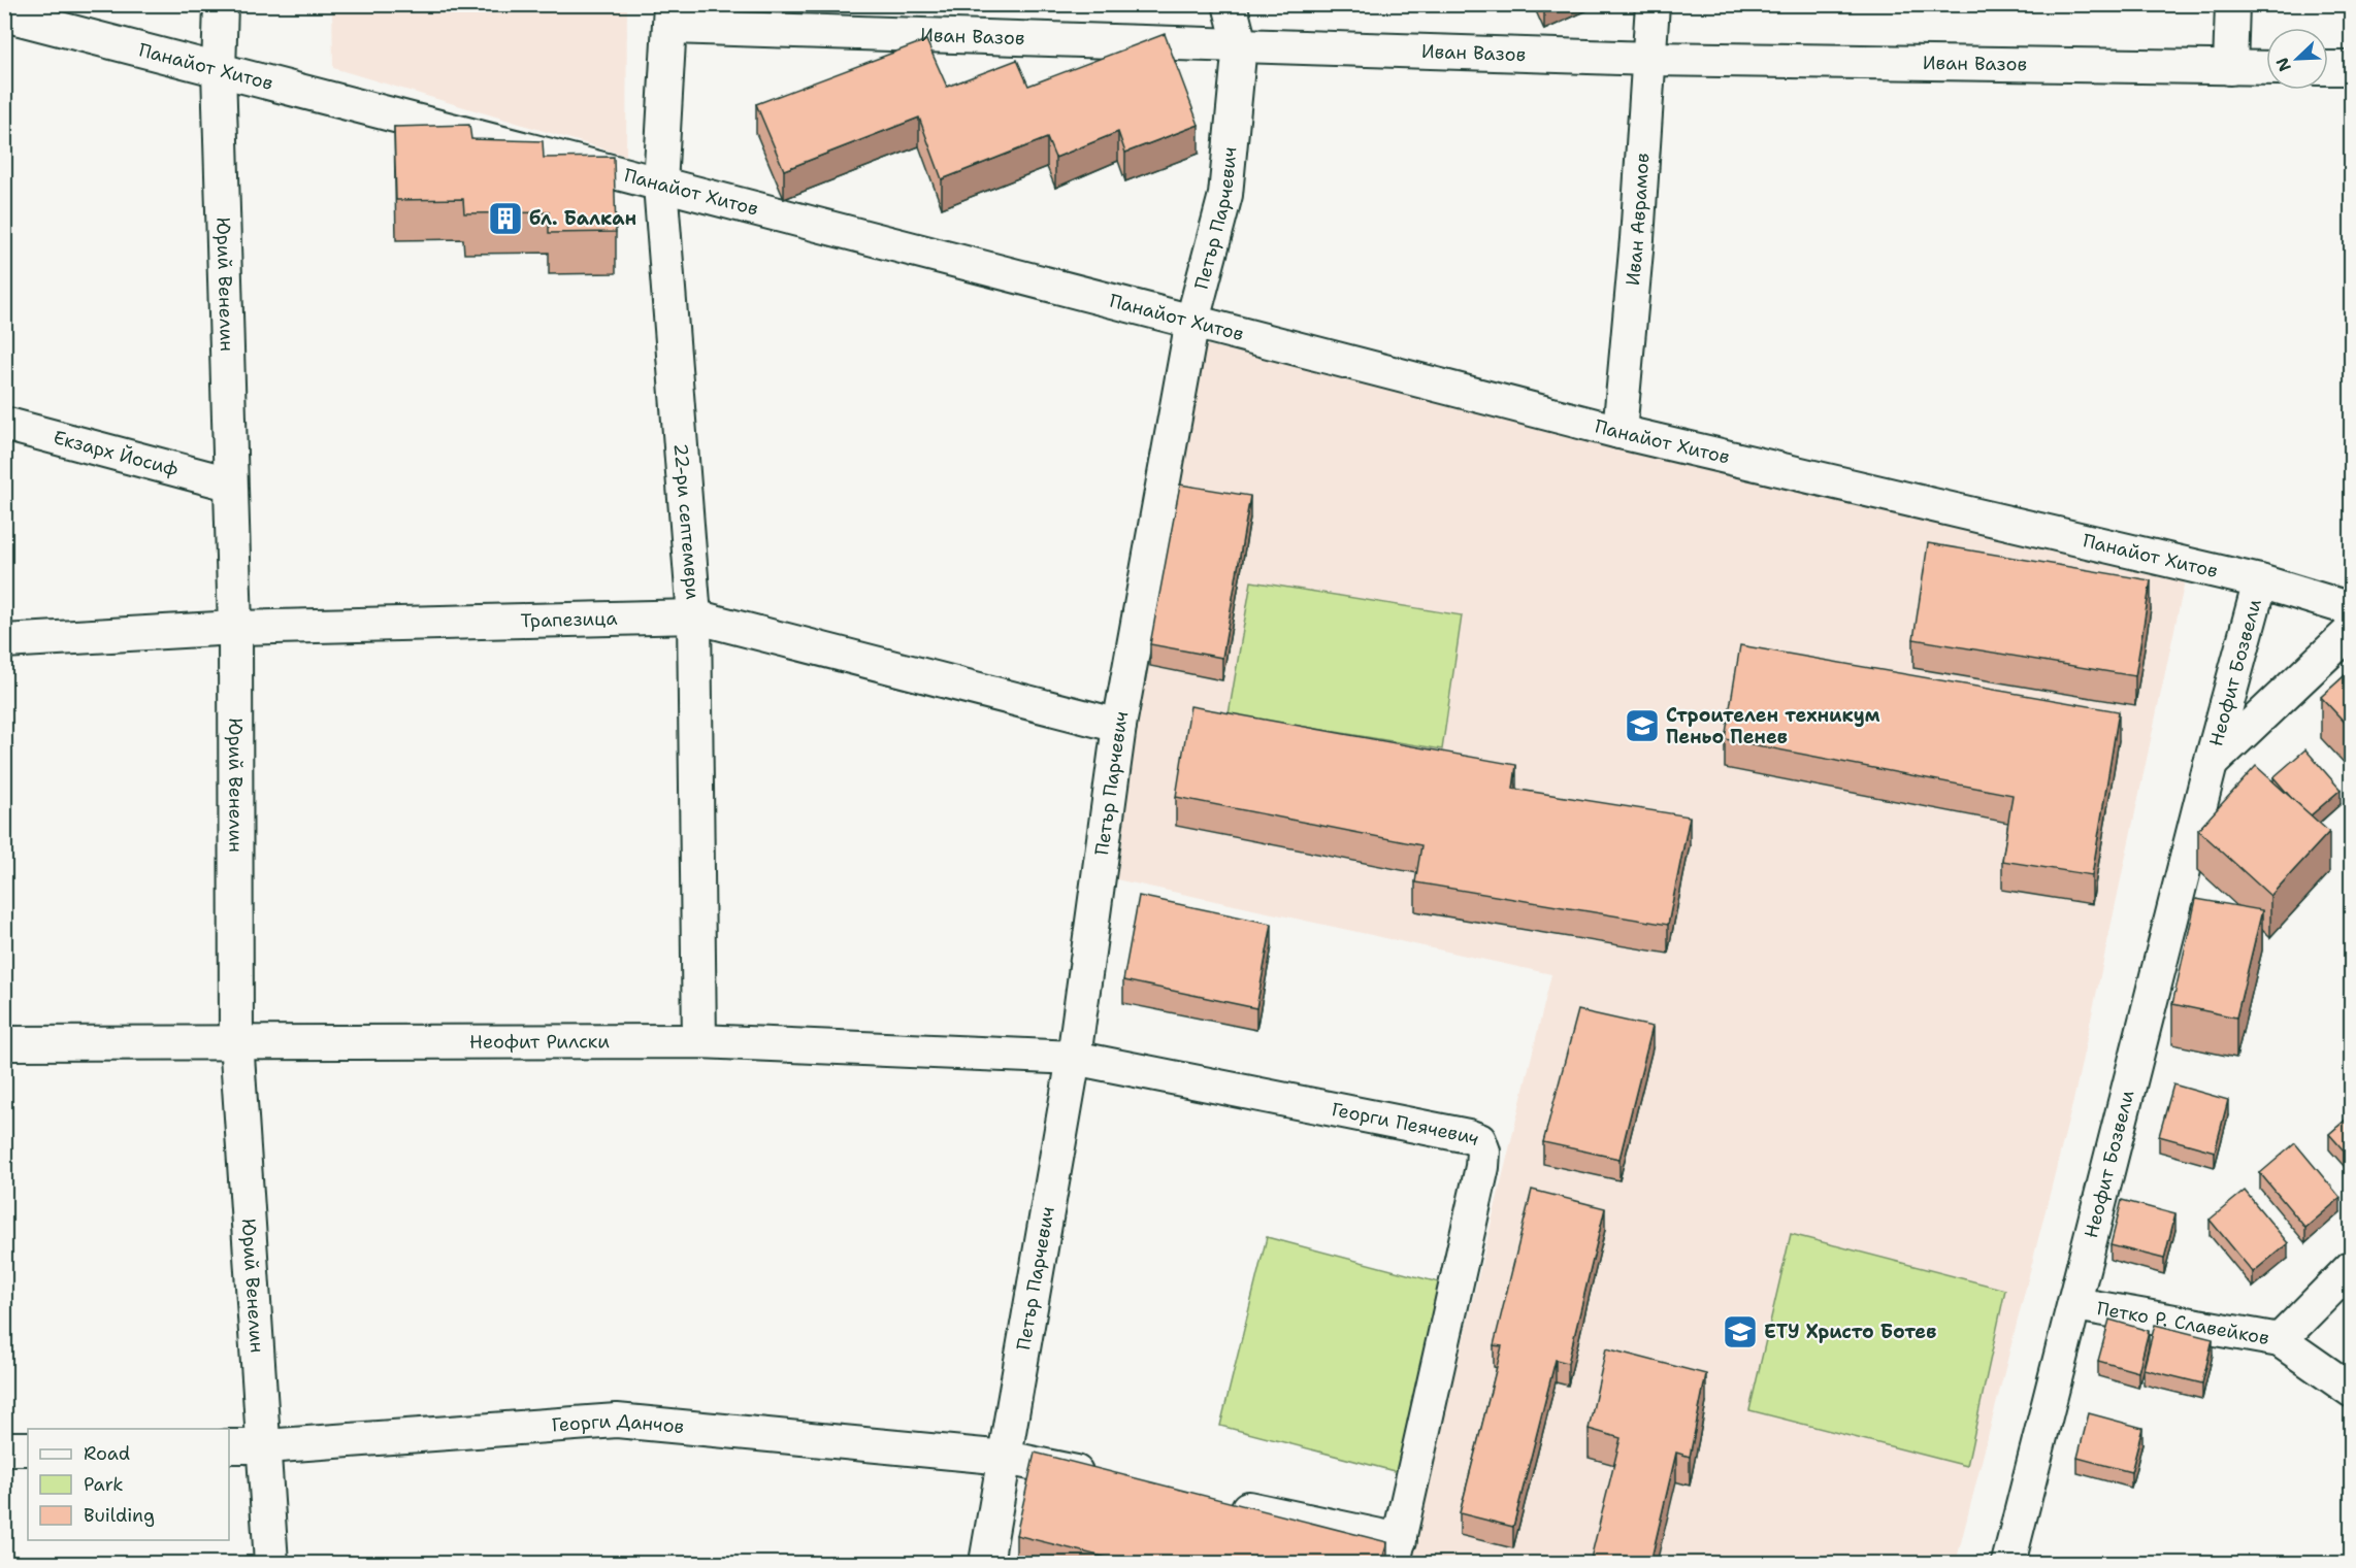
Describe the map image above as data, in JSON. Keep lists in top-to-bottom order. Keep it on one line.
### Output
{"streets":{"street":["Иван Вазов","Панайот Хитов","Петър Парчевич","Иван Аврамов","Юрий Венелин","Екзарх Йосиф","22-ри септември","Трапезица","Неофит Бозвели","Неофит Рилски","Георги Пеячевич","Петко Р. Славейков","Георги Данчов"]},"crossings":[["Иван Вазов","Петър Парчевич"],["Иван Вазов","Иван Аврамов"],["Иван Вазов","22-ри септември"],["Панайот Хитов","Петър Парчевич"],["Панайот Хитов","Иван Аврамов"],["Панайот Хитов","Юрий Венелин"],["Панайот Хитов","22-ри септември"],["Панайот Хитов","Неофит Бозвели"],["Петър Парчевич","Трапезица"],["Петър Парчевич","Неофит Рилски"],["Петър Парчевич","Георги Пеячевич"],["Петър Парчевич","Георги Данчов"],["Юрий Венелин","Екзарх Йосиф"],["Юрий Венелин","Трапезица"],["Юрий Венелин","Неофит Рилски"],["Юрий Венелин","Георги Данчов"],["22-ри септември","Трапезица"],["22-ри септември","Неофит Рилски"],["Неофит Бозвели","Петко Р. Славейков"],["Неофит Рилски","Георги Пеячевич"]],"places":{"building":["бл. Балкан"],"school or university":["Строителен техникум Пеньо Пенев","ЕТУ Христо Ботев"]},"legend":["Road","Park","Building"],"north":"bottom left"}
